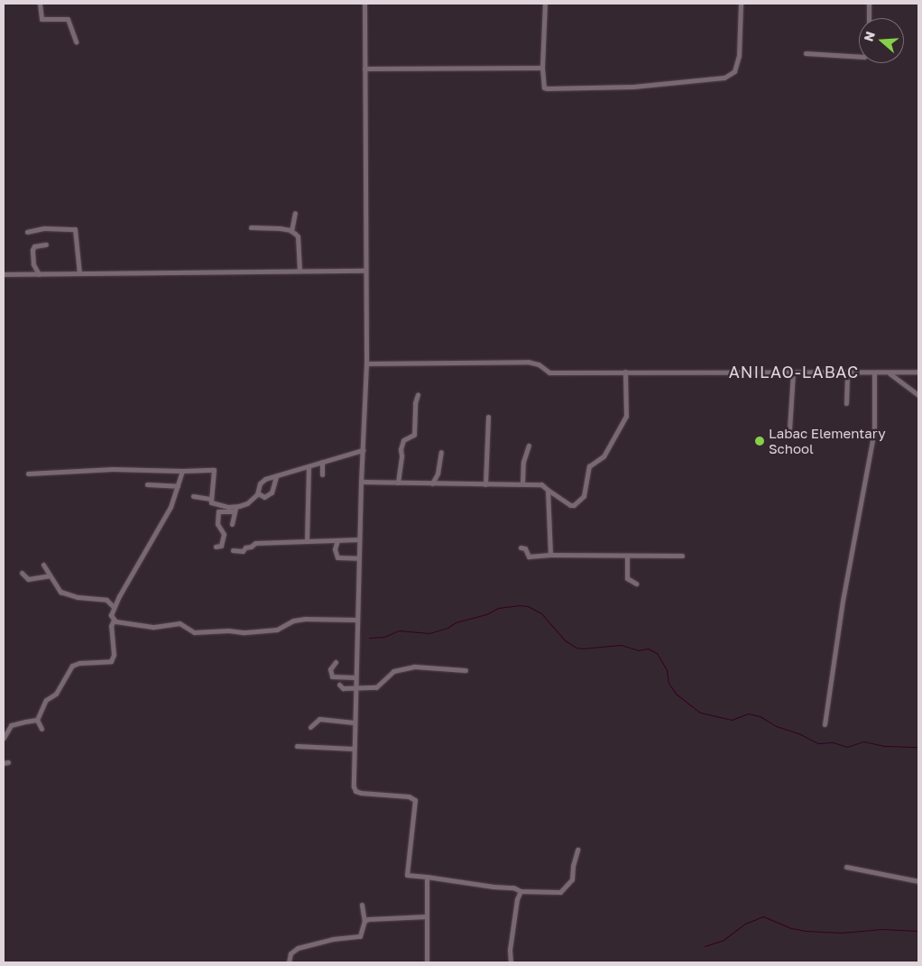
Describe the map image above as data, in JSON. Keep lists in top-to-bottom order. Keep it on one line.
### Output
{"districts":["ANILAO-LABAC"],"places":["Labac Elementary School"],"north":"left"}
